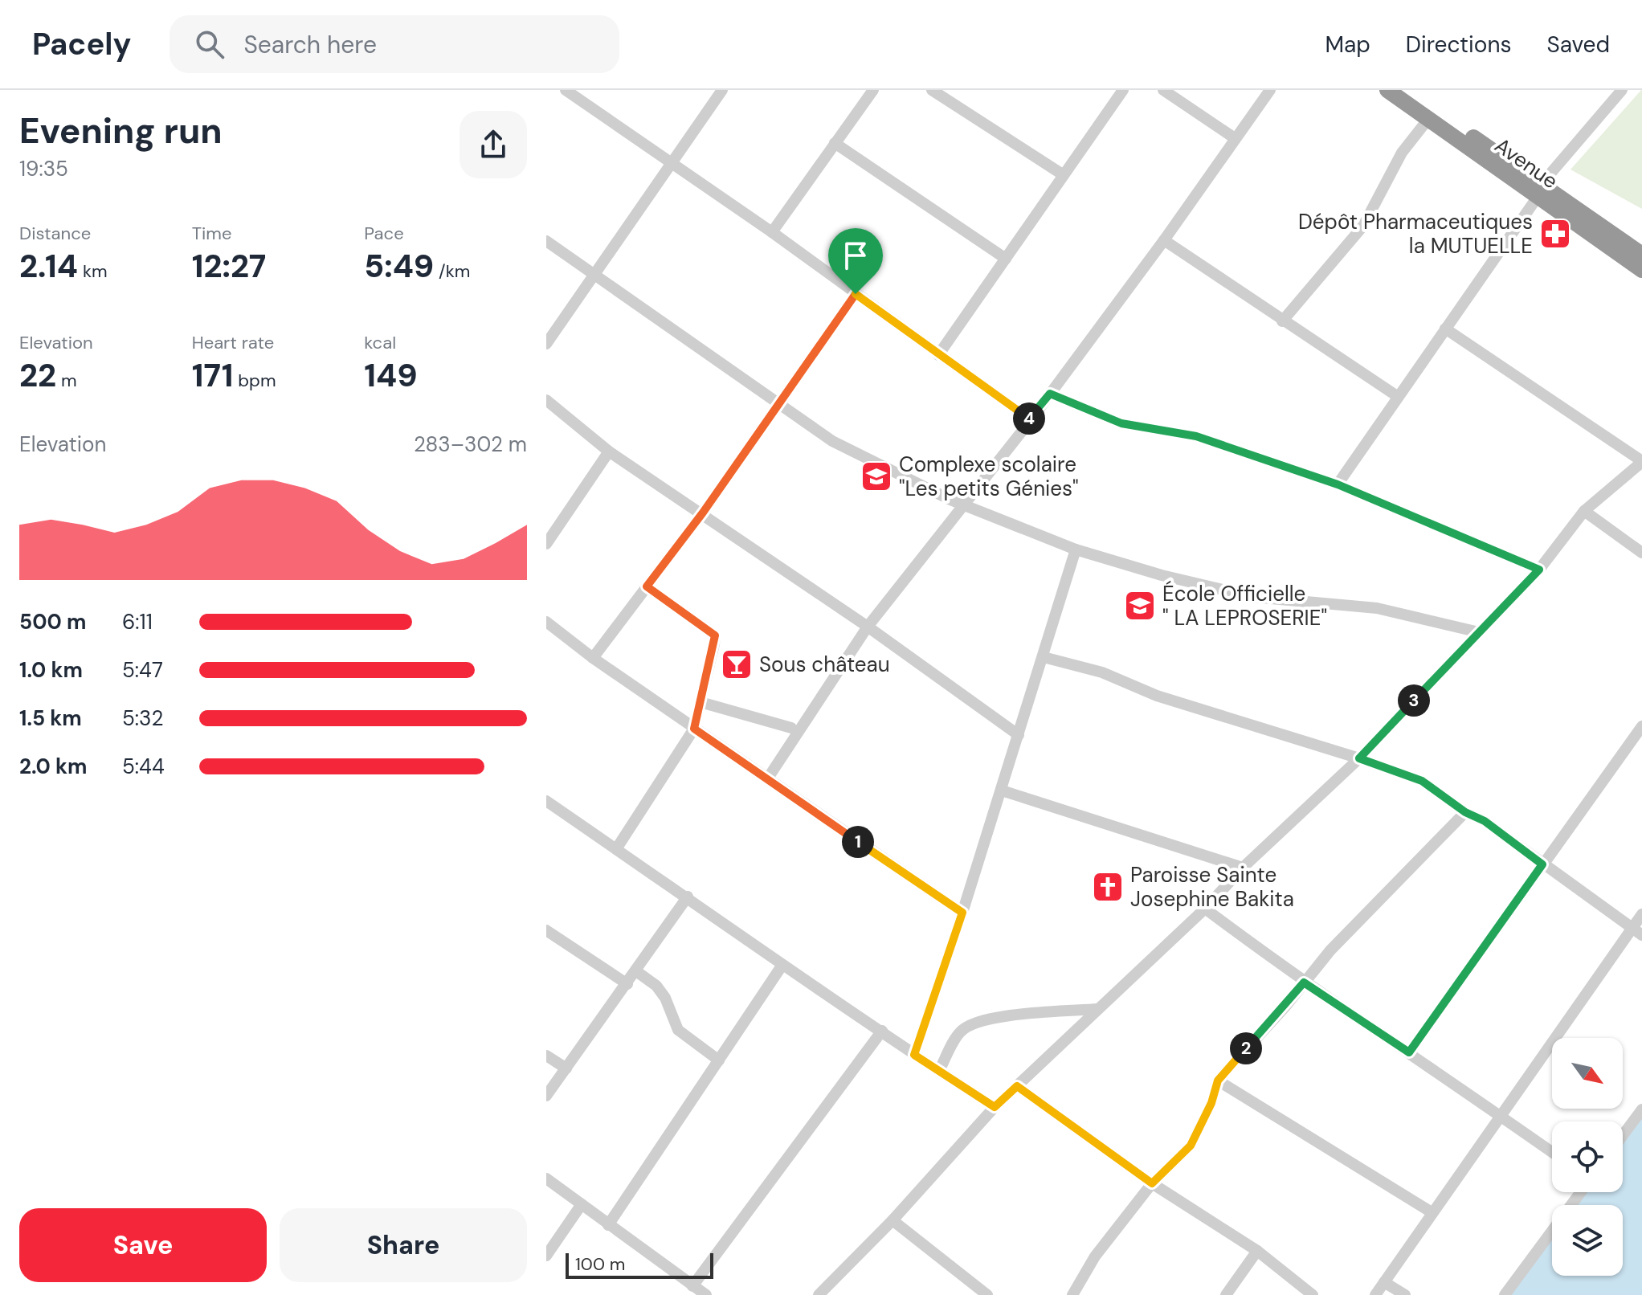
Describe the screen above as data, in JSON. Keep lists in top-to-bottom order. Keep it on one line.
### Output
{"streets":{"highway":["Avenue"]},"places":{"pharmacy":["Dépôt Pharmaceutiques la MUTUELLE"],"school or university":["Complexe scolaire \"Les petits Génies\"","École Officielle \" LA LEPROSERIE\""],"bar":["Sous château"],"church":["Paroisse Sainte Josephine Bakita"]},"scale_bar":"100 m","north":"bottom right","page":{"header":"Pacely","search":"Search here","nav":["Map","Directions","Saved"],"heading":["Evening run","19:35"],"stats":[["Distance","2.14 km"],["Time","12:27"],["Pace","5:49 /km"],["Elevation","22 m"],["Heart rate","171 bpm"],["kcal","149"]],"pins":["4","3","1","2"],"chart":["Elevation","283–302 m"],"list":[{"name":"500 m","note":"6:11"},{"name":"1.0 km","note":"5:47"},{"name":"1.5 km","note":"5:32"},{"name":"2.0 km","note":"5:44"}],"buttons":["Save","Share"],"scale":"100 m"}}
